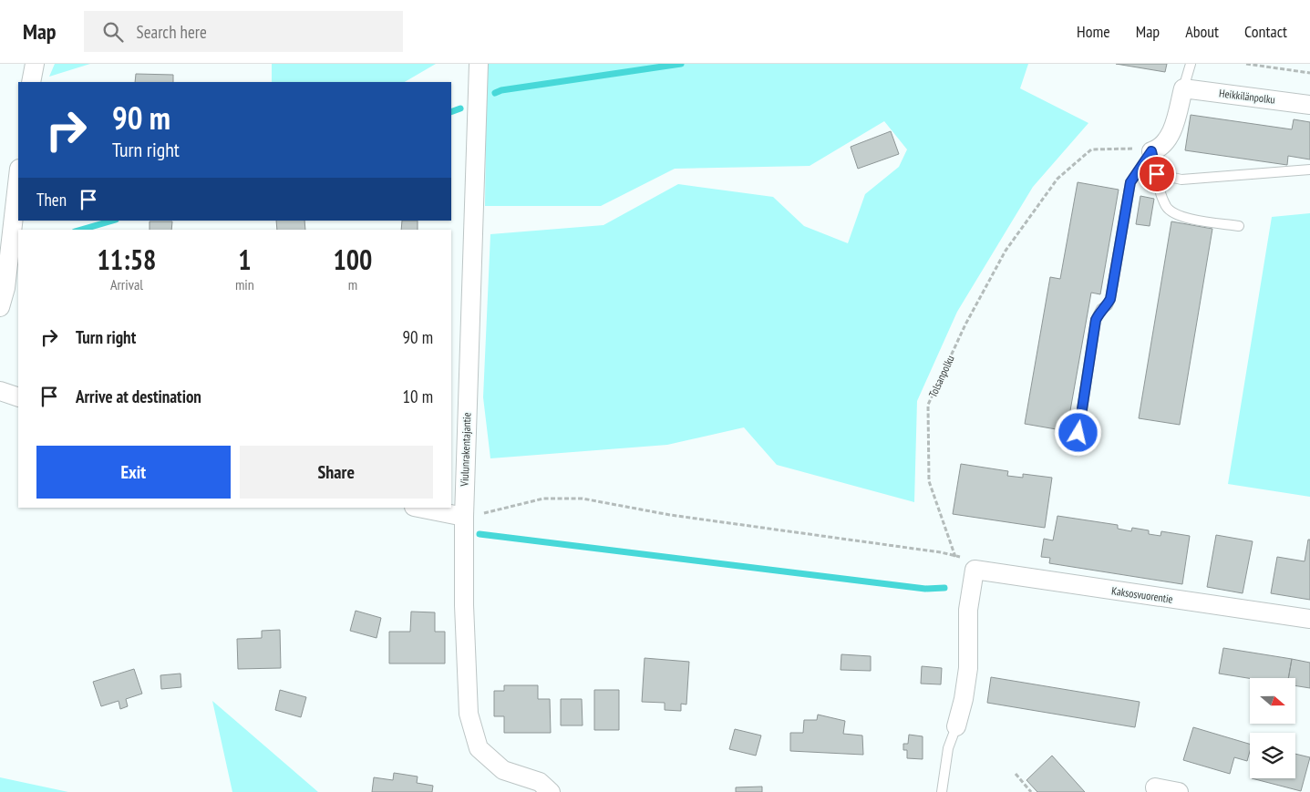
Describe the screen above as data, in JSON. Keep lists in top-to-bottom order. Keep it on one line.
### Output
{"streets":{"street":["Heikkilänpolku","Viulunrakentajantie","Kaksosvuorentie"],"path":["Tolsanpolku"]},"north":"right","page":{"header":"Map","search":"Search here","nav":["Home","Map","About","Contact"],"turn":["90 m","Turn right"],"then":"Then","eta":["11:58","Arrival","1","min","100","m"],"list":[{"name":"Turn right","value":"90 m"},{"name":"Arrive at destination","value":"10 m"}],"buttons":["Exit","Share"]}}
